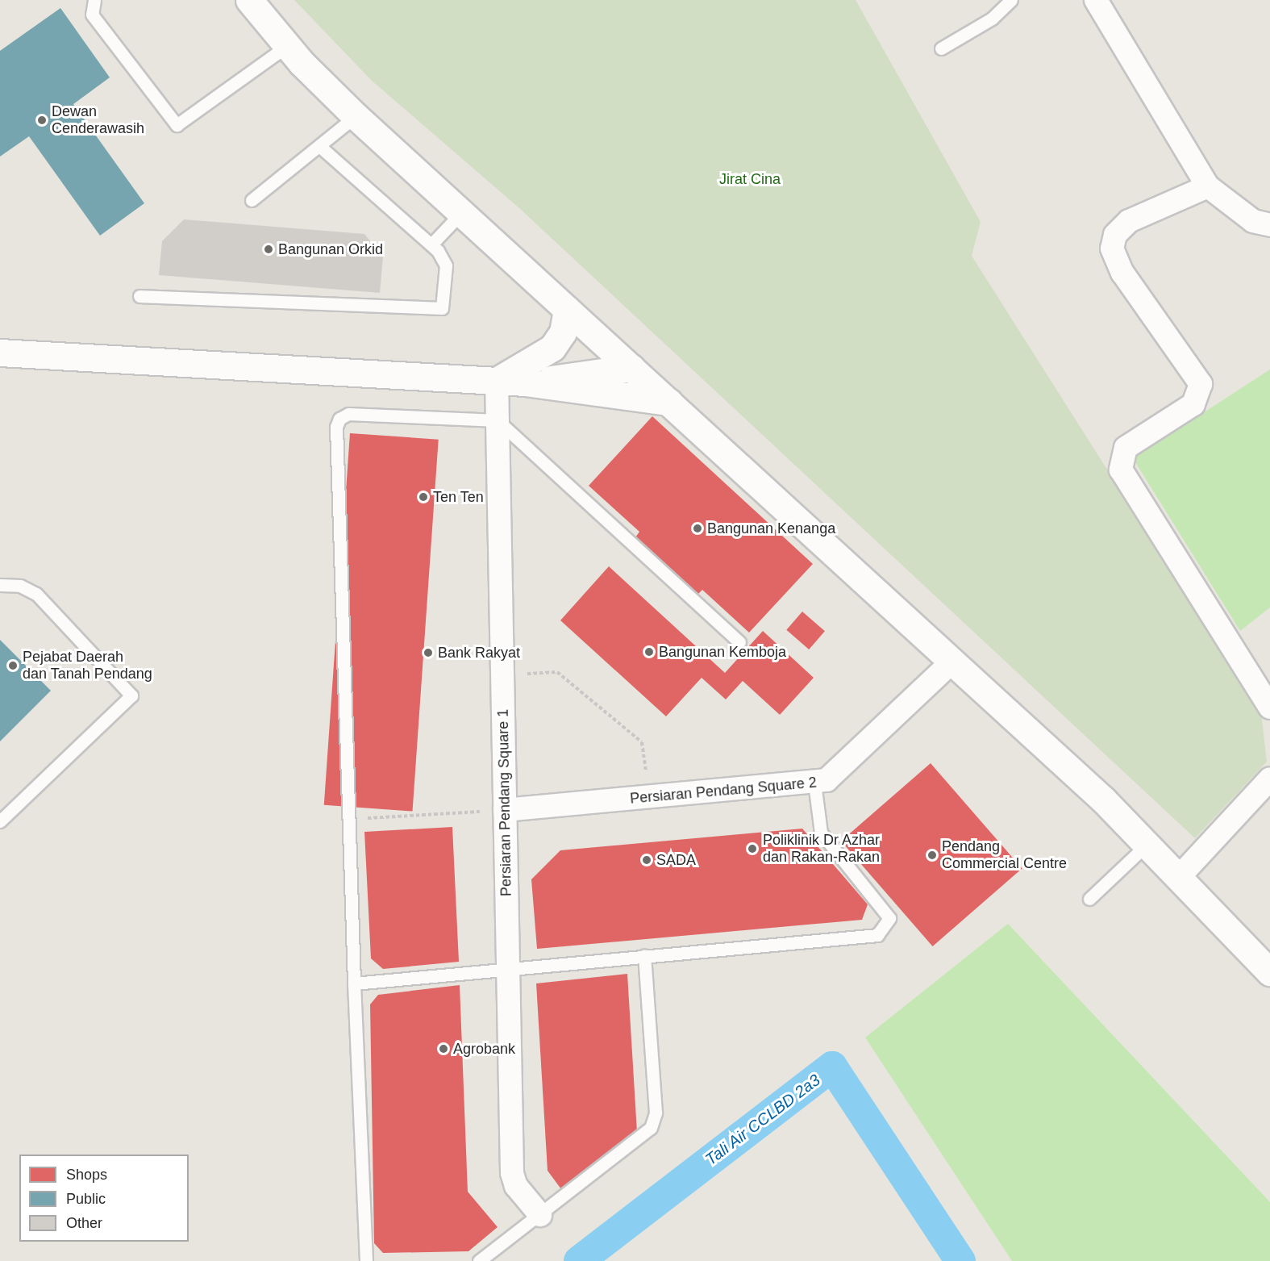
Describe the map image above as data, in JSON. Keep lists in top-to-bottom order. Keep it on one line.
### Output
{"streets":{"street":["Persiaran Pendang Square 2","Persiaran Pendang Square 1"]},"crossings":[["Persiaran Pendang Square 2","Persiaran Pendang Square 1"]],"water":["Tali Air CCLBD 2a3"],"parks":["Jirat Cina"],"places":["Dewan Cenderawasih","Bangunan Orkid","Ten Ten","Bangunan Kenanga","Bangunan Kemboja","Bank Rakyat","Pejabat Daerah dan Tanah Pendang","Poliklinik Dr Azhar dan Rakan-Rakan","Pendang Commercial Centre","SADA","Agrobank"],"legend":["Shops","Public","Other"]}
